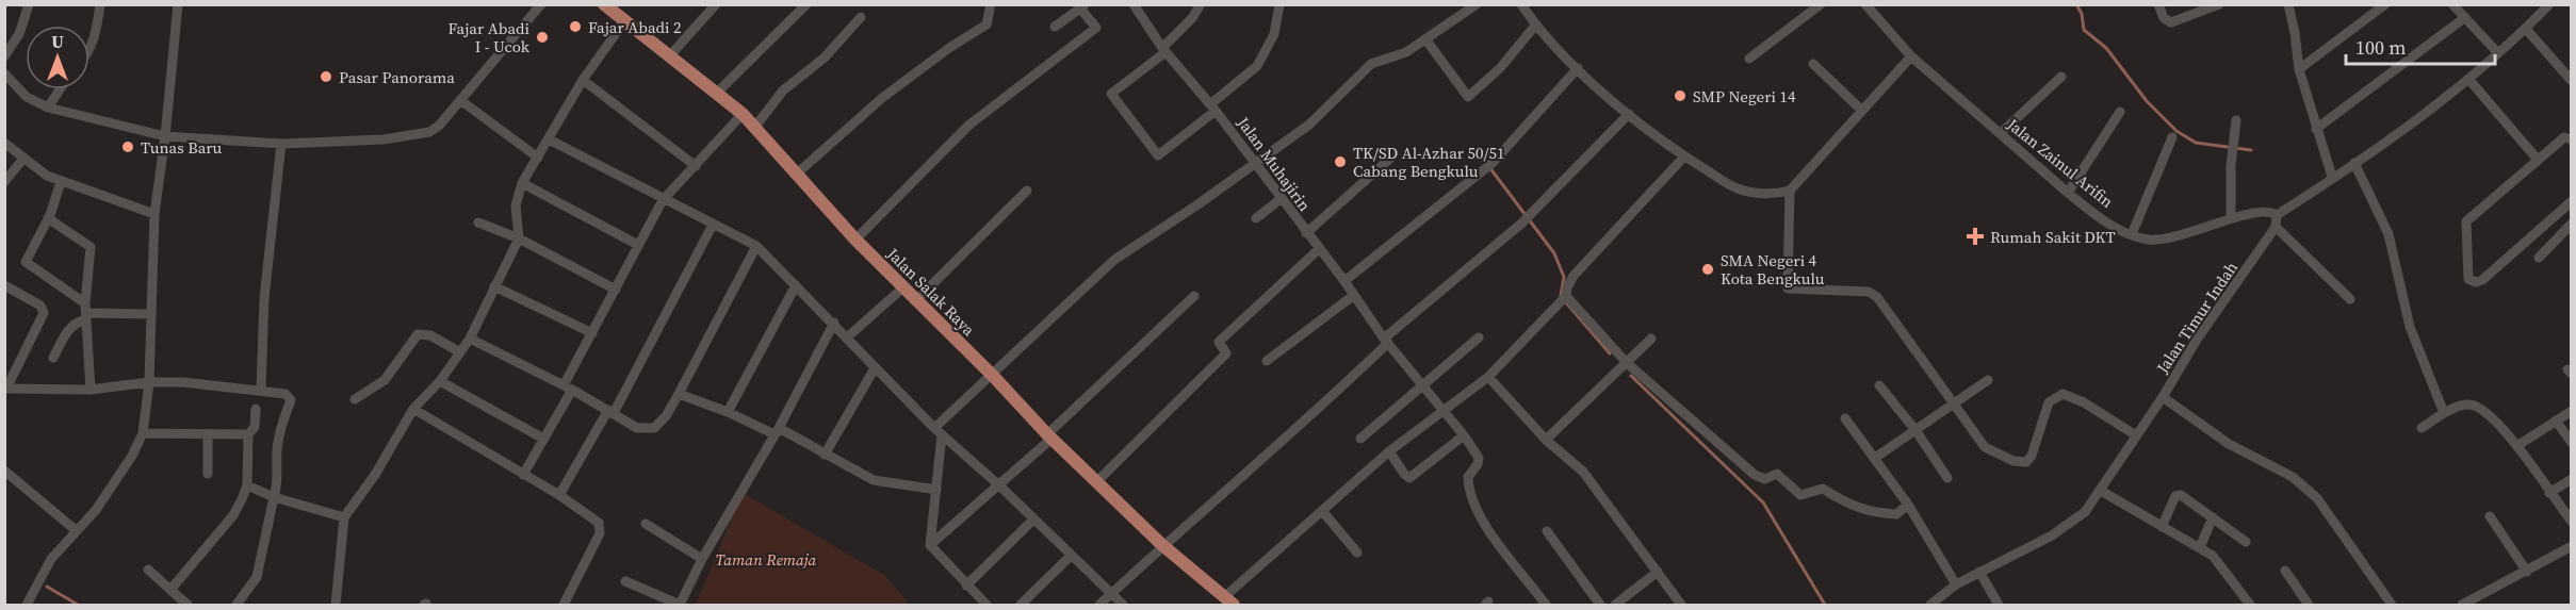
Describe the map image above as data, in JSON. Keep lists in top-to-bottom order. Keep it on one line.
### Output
{"streets":{"main road":["Jalan Salak Raya"],"street":["Jalan Zainul Arifin","Jalan Muhajirin","Jalan Timur Indah"]},"crossings":[["Jalan Zainul Arifin","Jalan Timur Indah"]],"parks":["Taman Remaja"],"places":{"other":["Fajar Abadi 2","Fajar Abadi I - Ucok","Pasar Panorama","SMP Negeri 14","Tunas Baru","TK/SD Al-Azhar 50/51 Cabang Bengkulu","SMA Negeri 4 Kota Bengkulu"],"health":["Rumah Sakit DKT"]},"scale_bar":"100 m","north":"top"}
